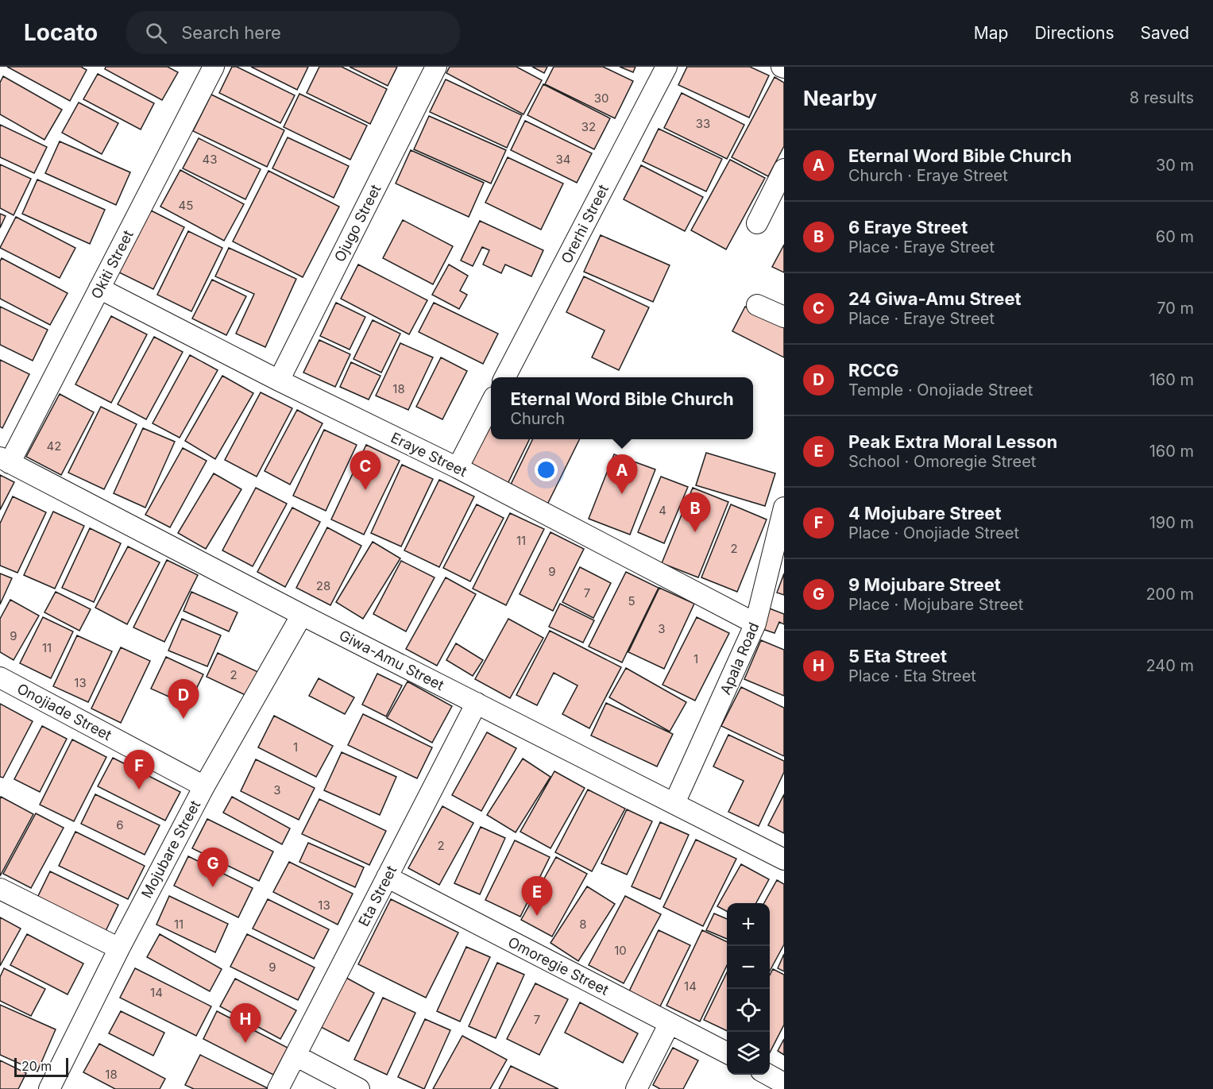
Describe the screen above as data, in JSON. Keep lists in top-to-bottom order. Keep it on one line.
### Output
{"streets":{"street":["Ojugo Street","Orerhi Street","Okiti Street","Eraye Street","Apala Road","Giwa-Amu Street","Onojiade Street","Mojubare Street","Eta Street","Omoregie Street"]},"crossings":[["Ojugo Street","Eraye Street"],["Okiti Street","Eraye Street"],["Okiti Street","Giwa-Amu Street"],["Eraye Street","Apala Road"],["Apala Road","Giwa-Amu Street"],["Giwa-Amu Street","Mojubare Street"],["Giwa-Amu Street","Eta Street"],["Onojiade Street","Mojubare Street"],["Eta Street","Omoregie Street"]],"house_numbers":["30","33","32","43","34","45","18","42","4","11","2","9","28","7","5","3","9","11","1","2","13","1","3","6","2","13","11","8","10","9","14","14","7","18"],"scale_bar":"20 m","page":{"header":"Locato","search":"Search here","nav":["Map","Directions","Saved"],"heading":["Nearby","8 results"],"list":[{"mark":"A","name":"Eternal Word Bible Church","note":"Church · Eraye Street","value":"30 m"},{"mark":"B","name":"6 Eraye Street","note":"Place · Eraye Street","value":"60 m"},{"mark":"C","name":"24 Giwa-Amu Street","note":"Place · Eraye Street","value":"70 m"},{"mark":"D","name":"RCCG","note":"Temple · Onojiade Street","value":"160 m"},{"mark":"E","name":"Peak Extra Moral Lesson","note":"School · Omoregie Street","value":"160 m"},{"mark":"F","name":"4 Mojubare Street","note":"Place · Onojiade Street","value":"190 m"},{"mark":"G","name":"9 Mojubare Street","note":"Place · Mojubare Street","value":"200 m"},{"mark":"H","name":"5 Eta Street","note":"Place · Eta Street","value":"240 m"}],"popup":["Eternal Word Bible Church","Church"],"pins":["C","A","B","D","F","G","E","H"],"map_buttons":["+","−"],"scale":"20 m"}}
